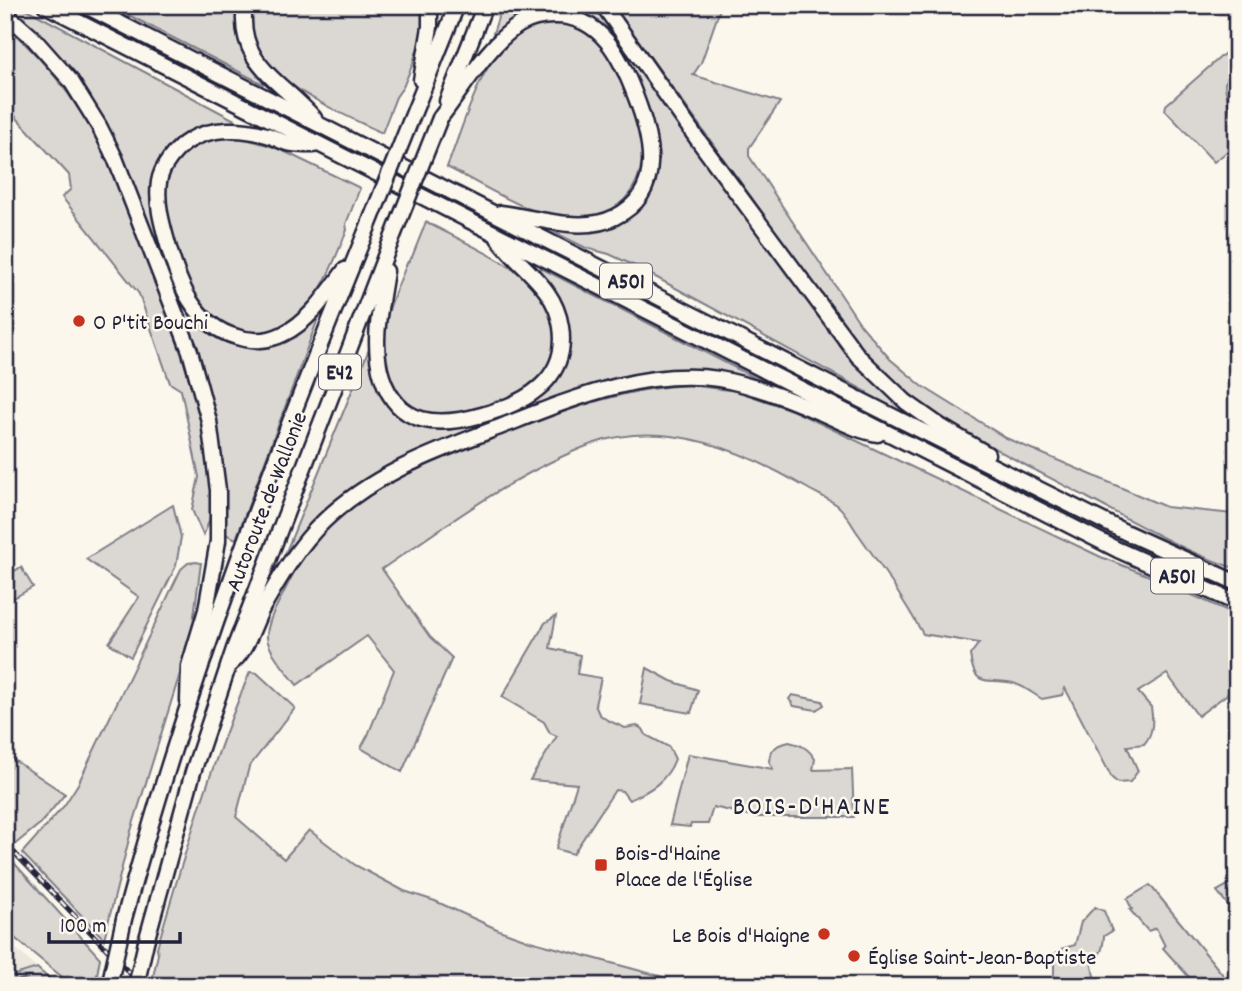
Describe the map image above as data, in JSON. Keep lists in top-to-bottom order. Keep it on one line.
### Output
{"streets":{"highway":["A501","E42","Autoroute de Wallonie"]},"districts":["BOIS-D'HAINE"],"places":{"other":["O P'tit Bouchi","Le Bois d'Haigne","Église Saint-Jean-Baptiste"],"transit":["Bois-d'Haine Place de l'Église"]},"scale_bar":"100 m"}
